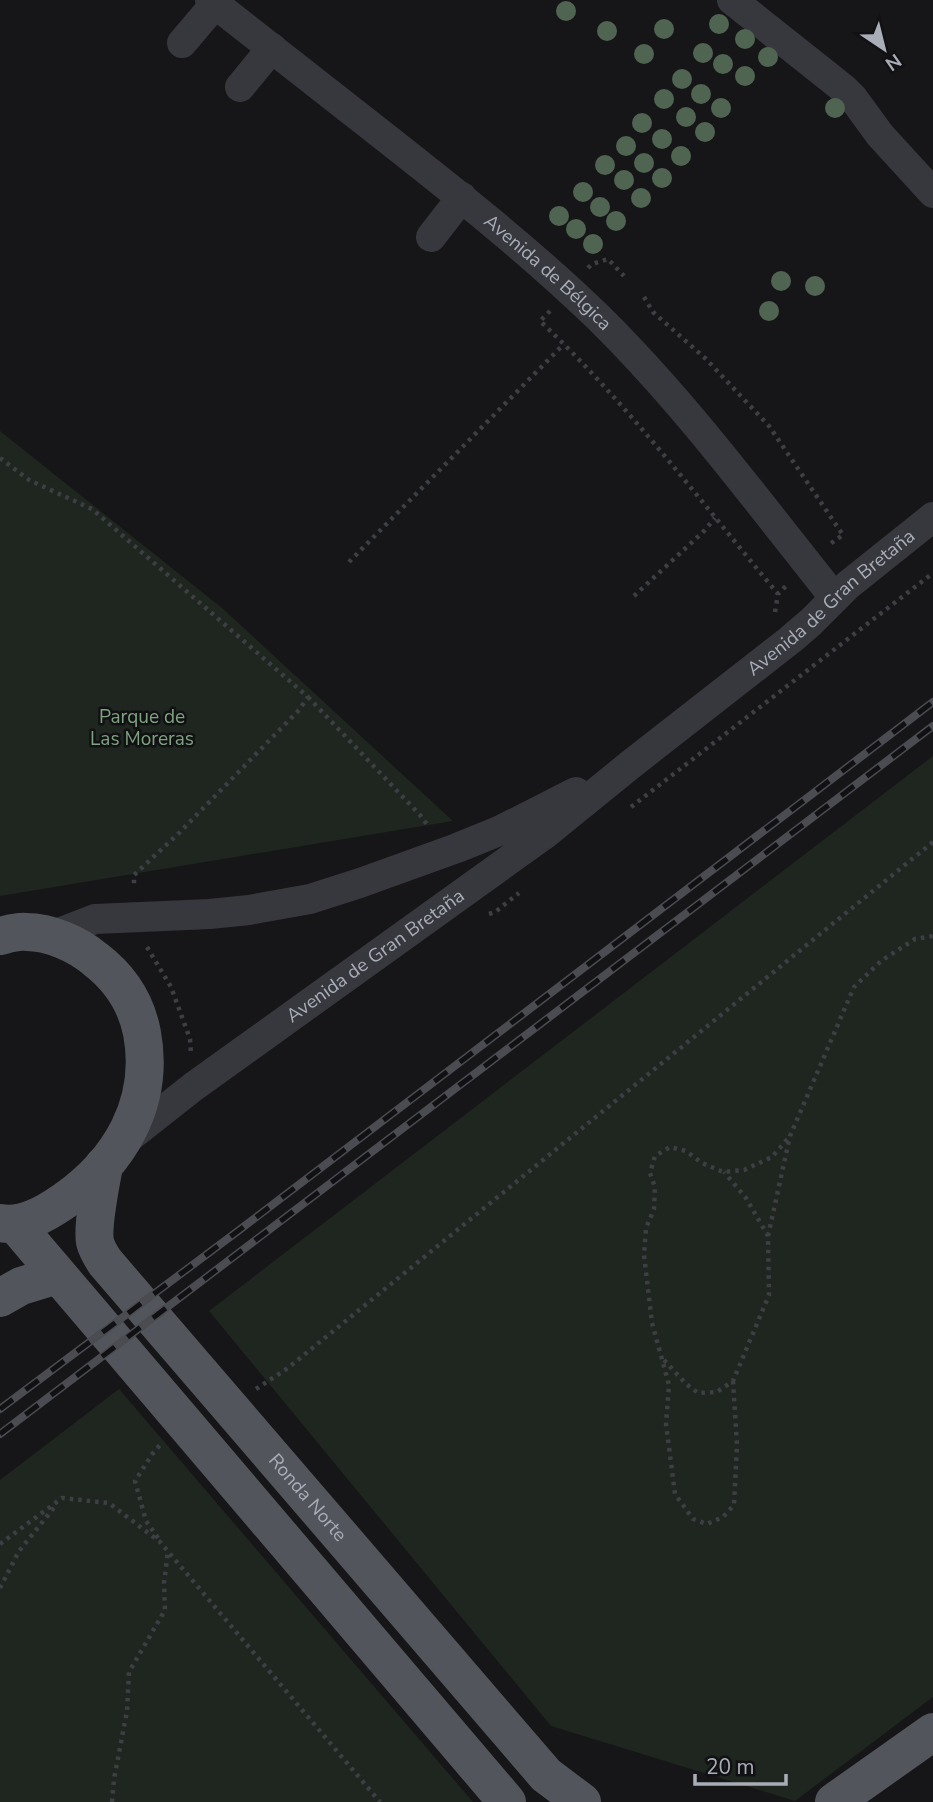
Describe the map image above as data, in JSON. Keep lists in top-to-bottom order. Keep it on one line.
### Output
{"streets":{"main road":["Ronda Norte"],"street":["Avenida de Bélgica","Avenida de Gran Bretaña"]},"crossings":[["Avenida de Bélgica","Avenida de Gran Bretaña"],["Avenida de Gran Bretaña","Ronda Norte"]],"parks":["Parque de Las Moreras"],"scale_bar":"20 m","north":"bottom right"}
